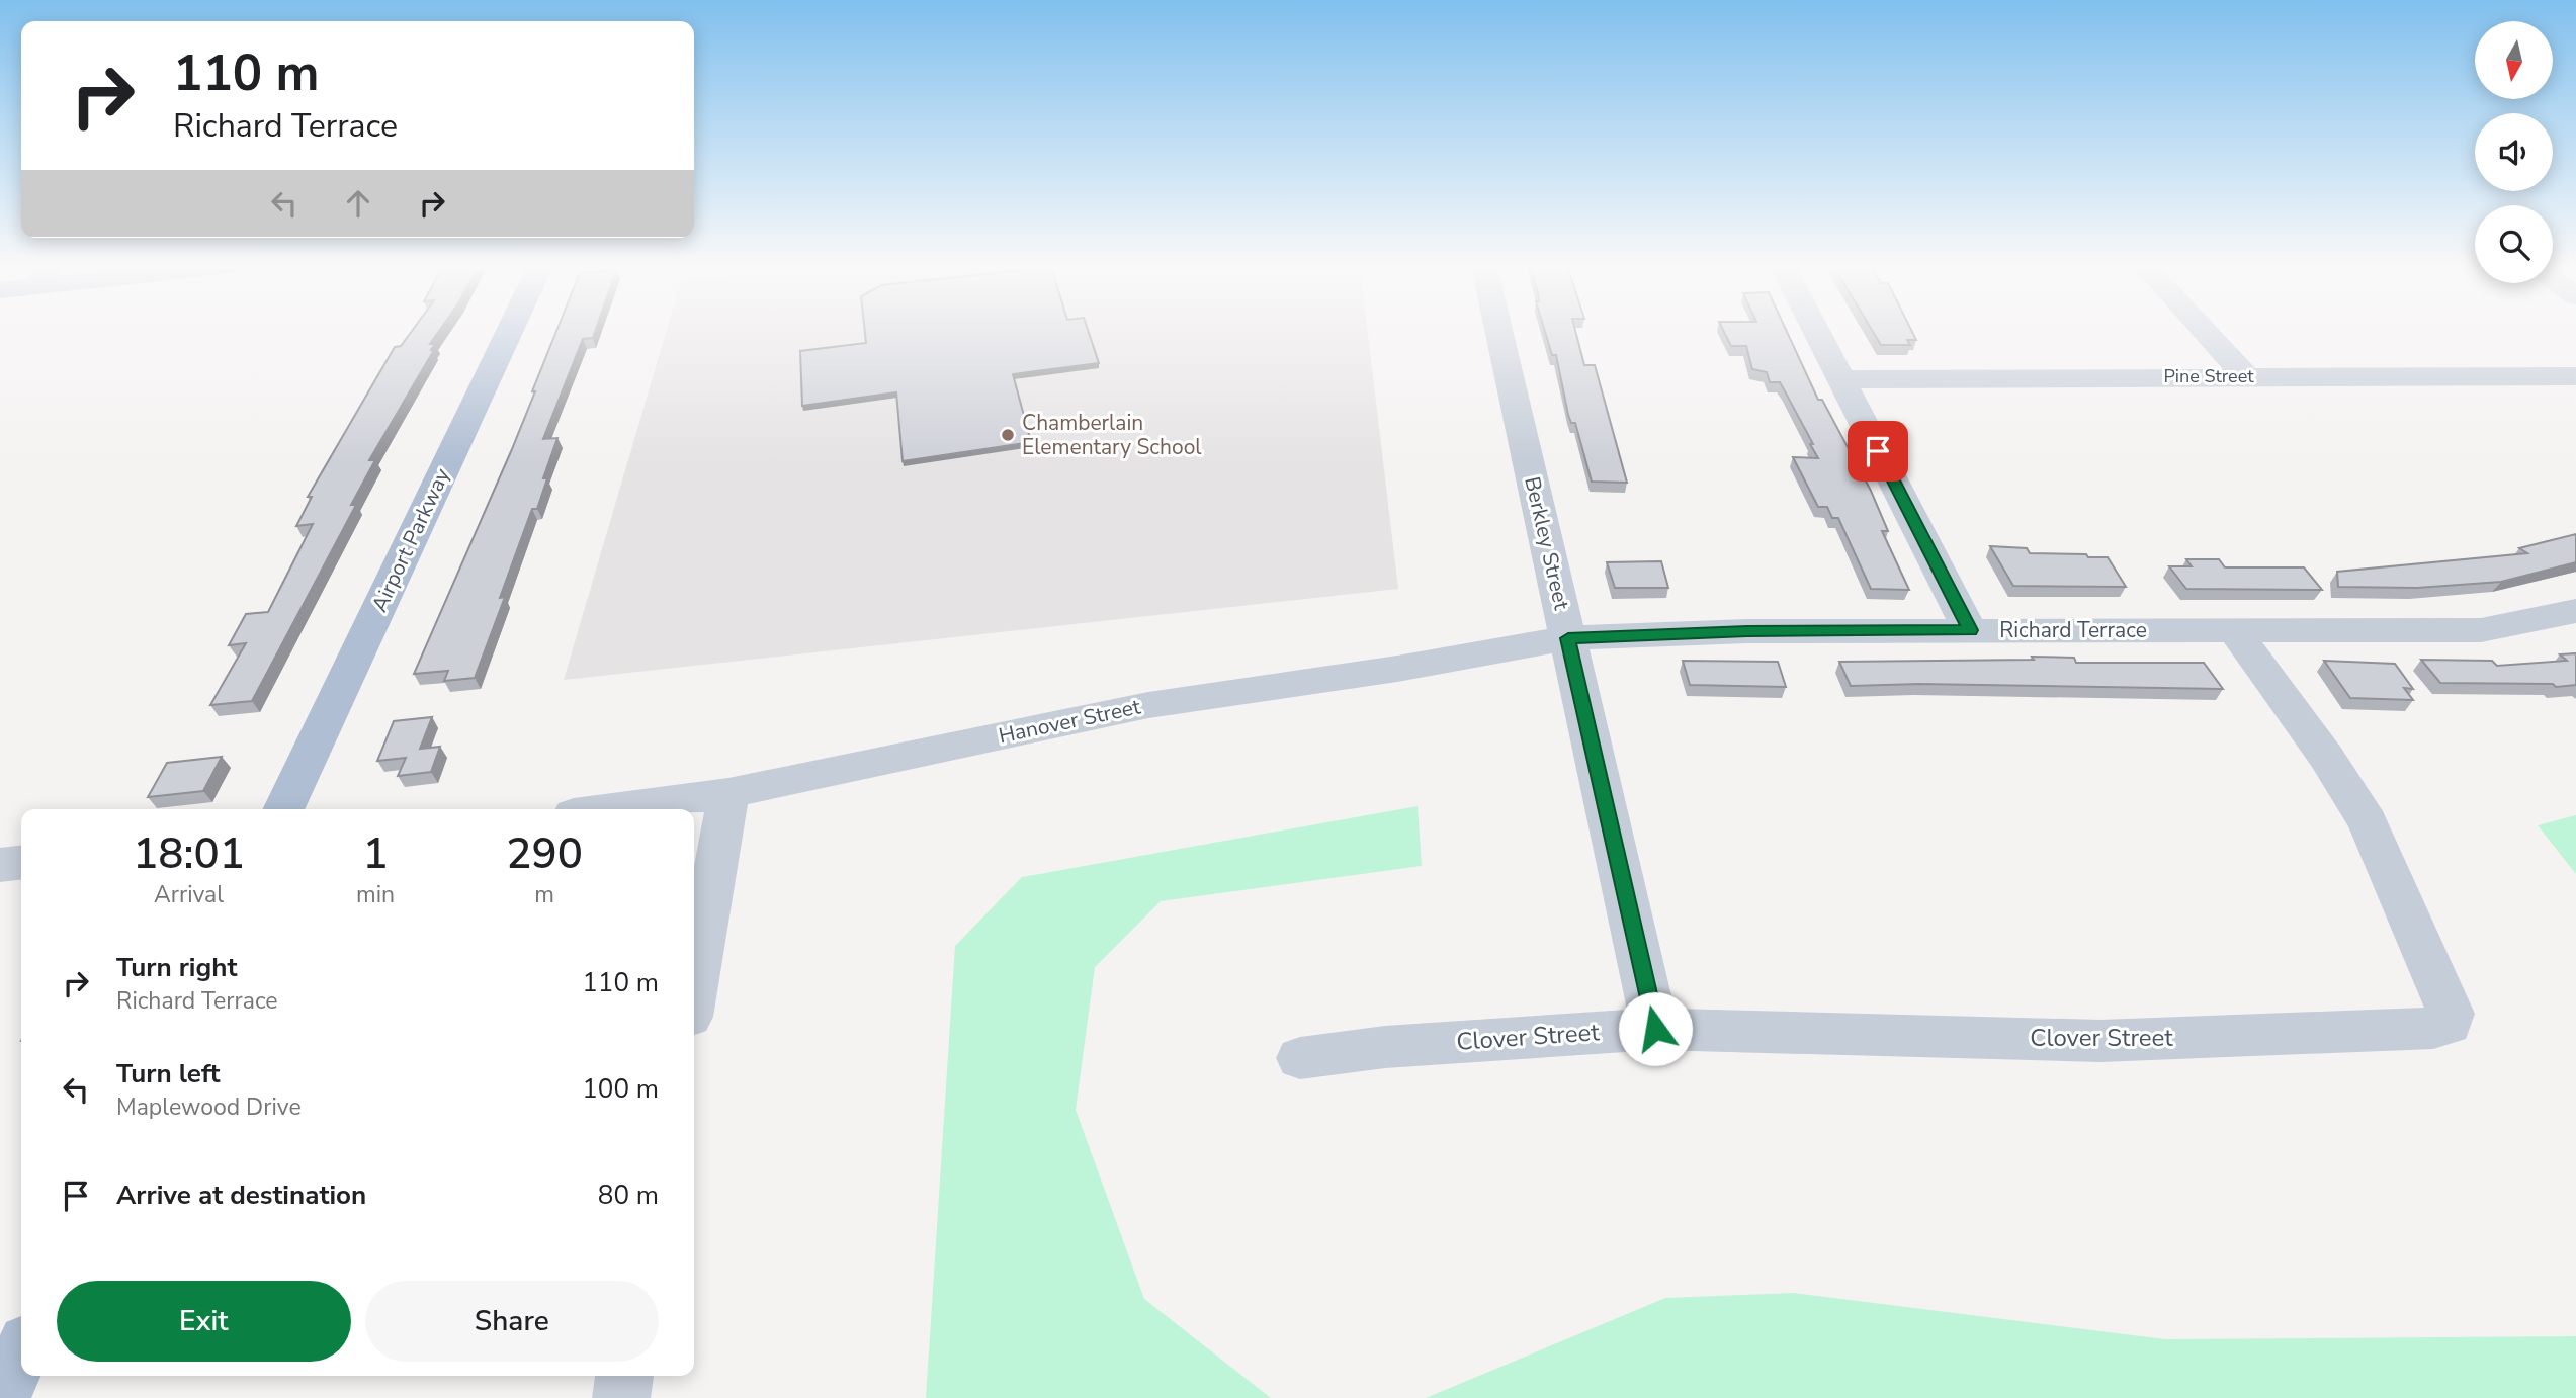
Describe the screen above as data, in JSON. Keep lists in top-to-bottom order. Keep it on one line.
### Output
{"streets":{"main road":["Airport Parkway"],"street":["Pine Street","Berkley Street","Richard Terrace","Hanover Street","Clover Street"]},"crossings":[["Berkley Street","Richard Terrace"],["Berkley Street","Hanover Street"],["Berkley Street","Clover Street"],["Richard Terrace","Hanover Street"],["Richard Terrace","Clover Street"]],"places":["Chamberlain Elementary School"],"north":"bottom","page":{"turn":["110 m","Richard Terrace"],"eta":["18:01","Arrival","1","min","290","m"],"list":[{"name":"Turn right","note":"Richard Terrace","value":"110 m"},{"name":"Turn left","note":"Maplewood Drive","value":"100 m"},{"name":"Arrive at destination","value":"80 m"}],"buttons":["Exit","Share"]}}
